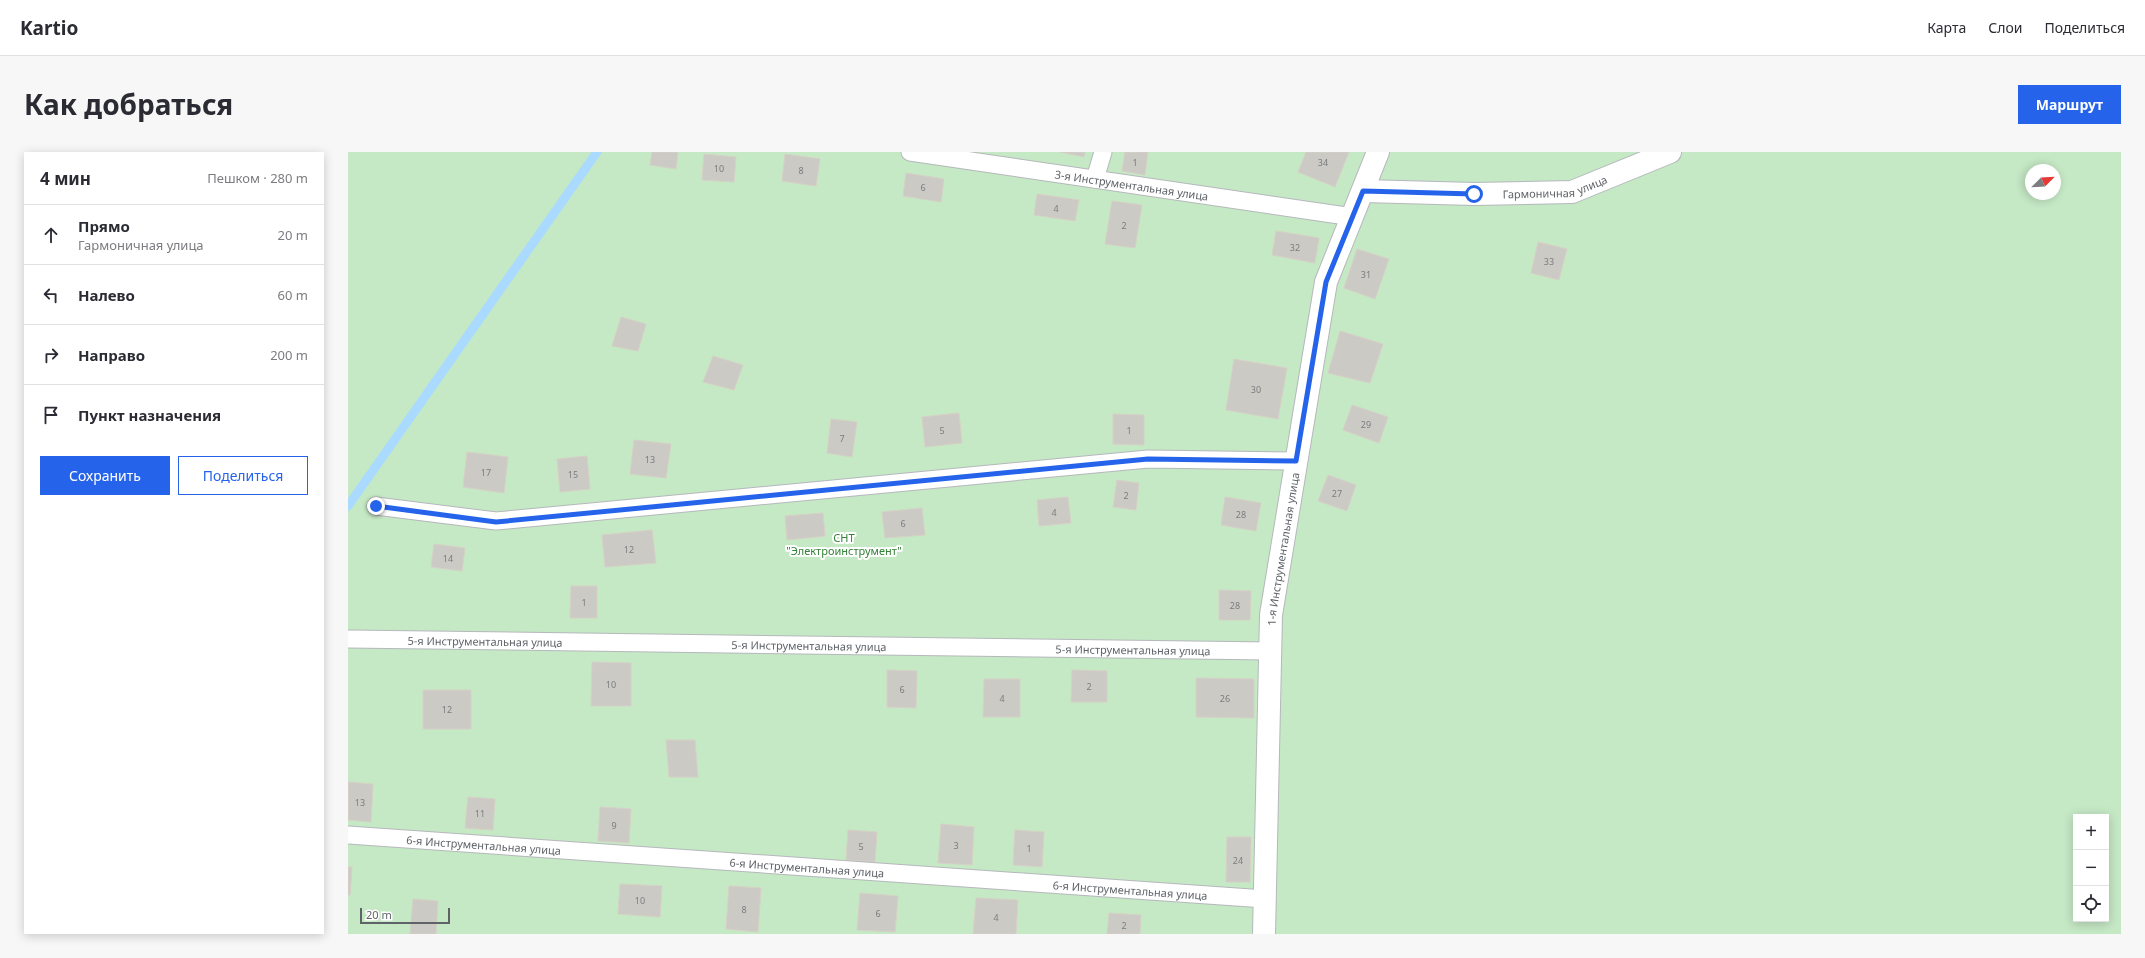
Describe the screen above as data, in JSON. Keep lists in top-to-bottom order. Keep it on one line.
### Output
{"streets":{"street":["Гармоничная улица","1-я Инструментальная улица"],"lane":["3-я Инструментальная улица","5-я Инструментальная улица","6-я Инструментальная улица"]},"crossings":[["3-я Инструментальная улица","1-я Инструментальная улица"],["Гармоничная улица","1-я Инструментальная улица"],["1-я Инструментальная улица","5-я Инструментальная улица"],["1-я Инструментальная улица","6-я Инструментальная улица"]],"parks":["СНТ \"Электроинструмент\""],"house_numbers":["1","34","10","8","6","4","2","32","33","31","30","29","5","1","7","13","17","15","27","2","4","28","6","12","14","1","28","10","2","6","4","26","12","13","11","9","3","5","1","24","10","8","6","4","2"],"scale_bar":"20 m","north":"top right","page":{"header":"Kartio","nav":["Карта","Слои","Поделиться"],"title":"Как добраться","buttons":["Маршрут",["Сохранить","Поделиться"]],"heading":["4 мин","Пешком · 280 m"],"list":[["Прямо","Гармоничная улица","20 m"],["Налево","60 m"],["Направо","200 m"],"Пункт назначения"],"map_buttons":["+","−"],"scale":"20 m"}}
